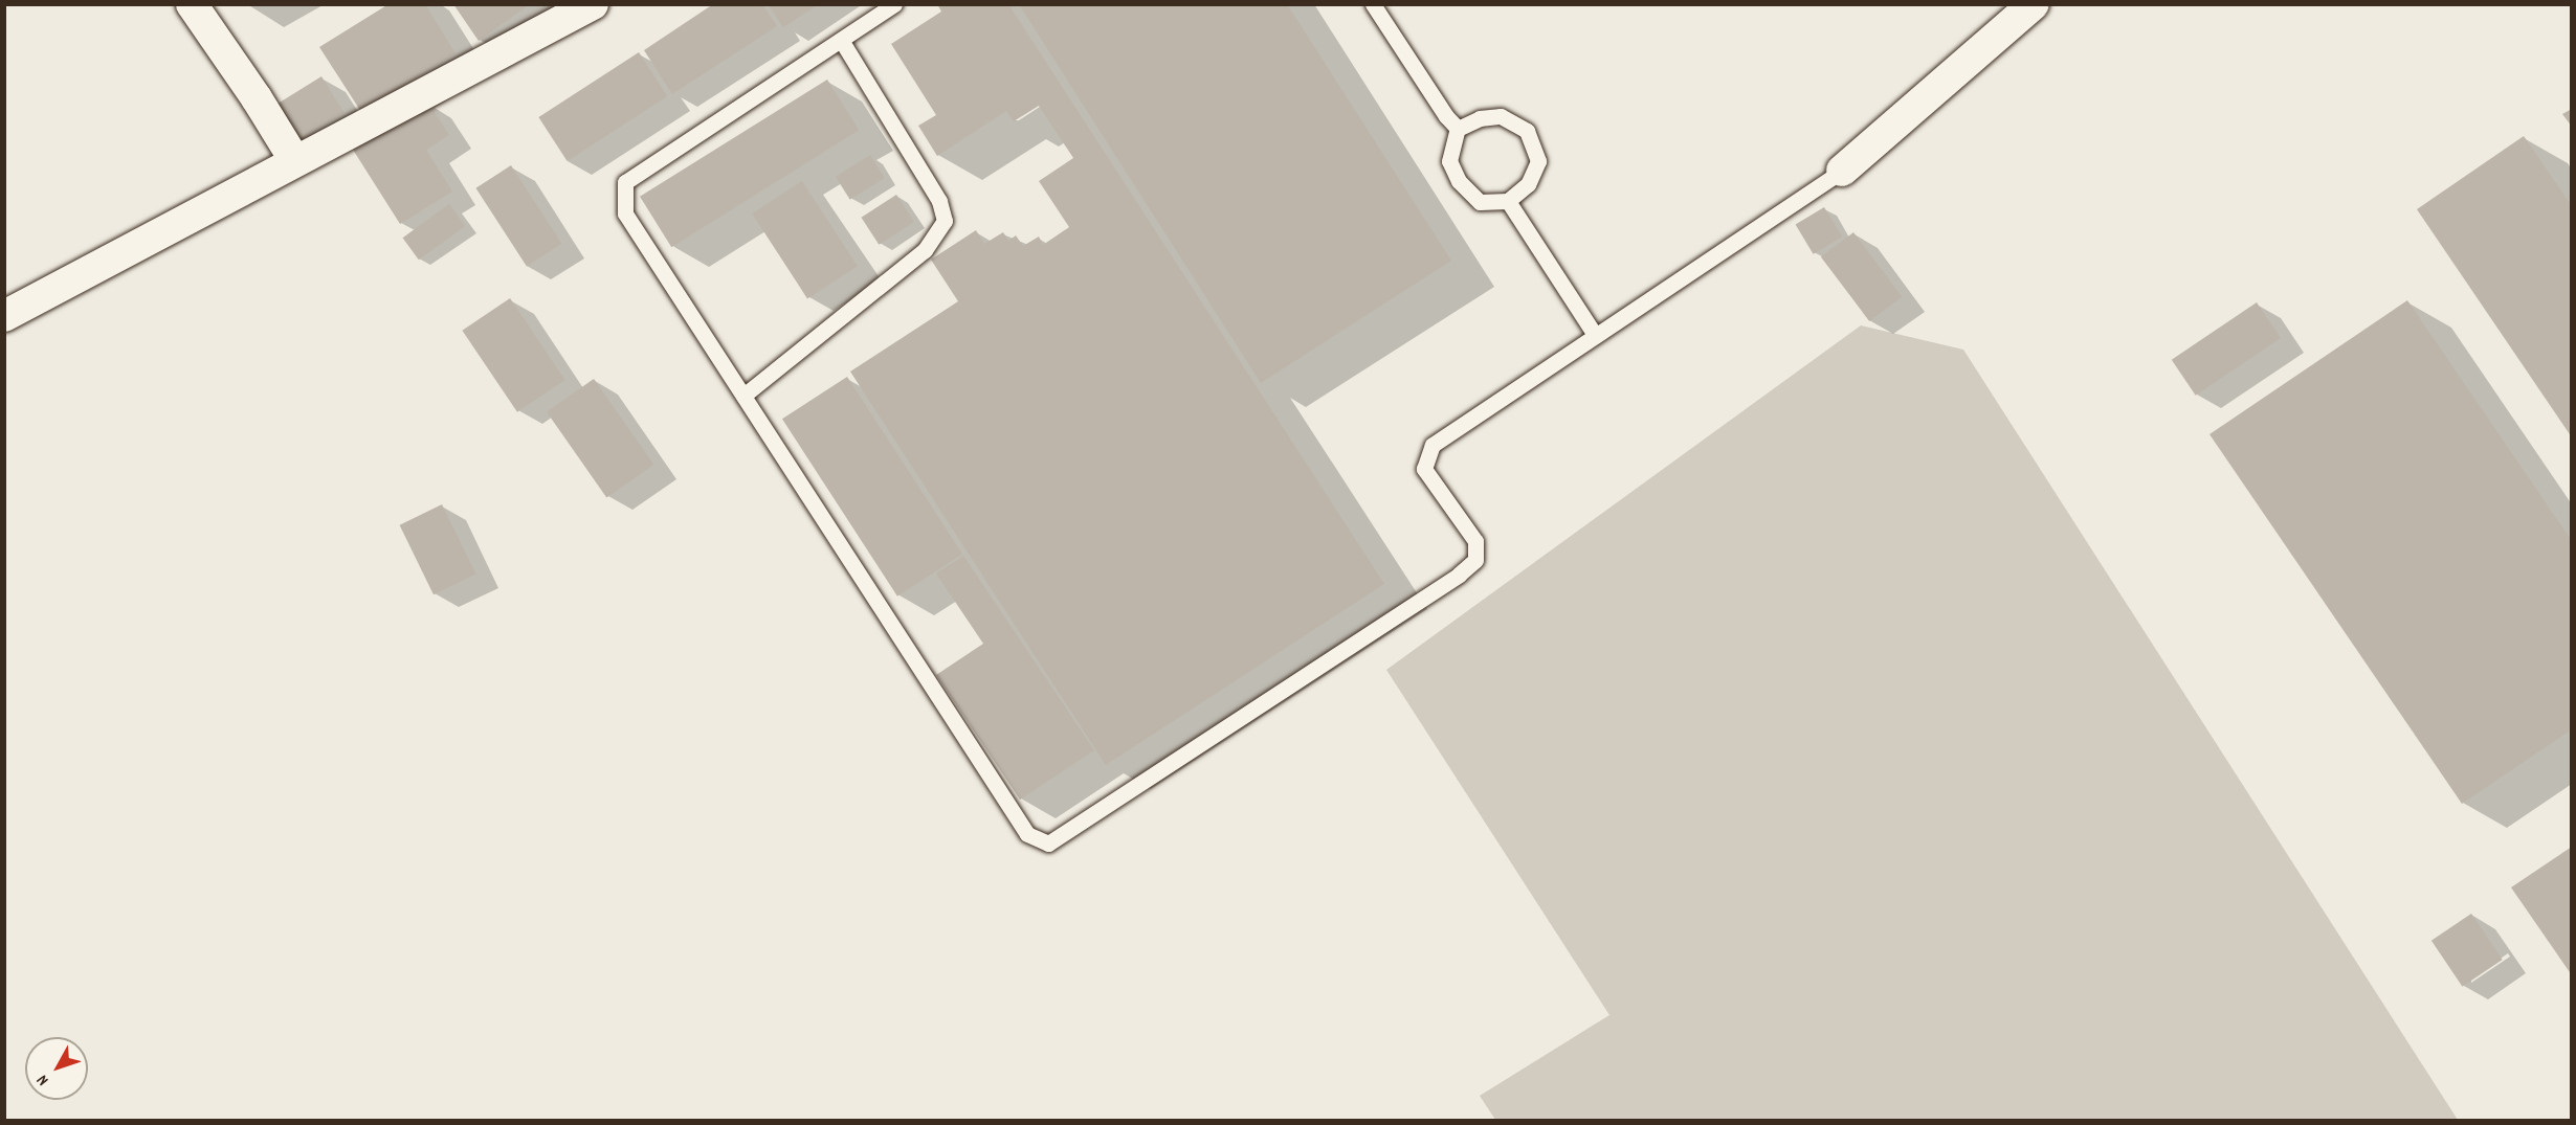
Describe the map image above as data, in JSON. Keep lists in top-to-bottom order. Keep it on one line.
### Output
{"north":"bottom left"}
